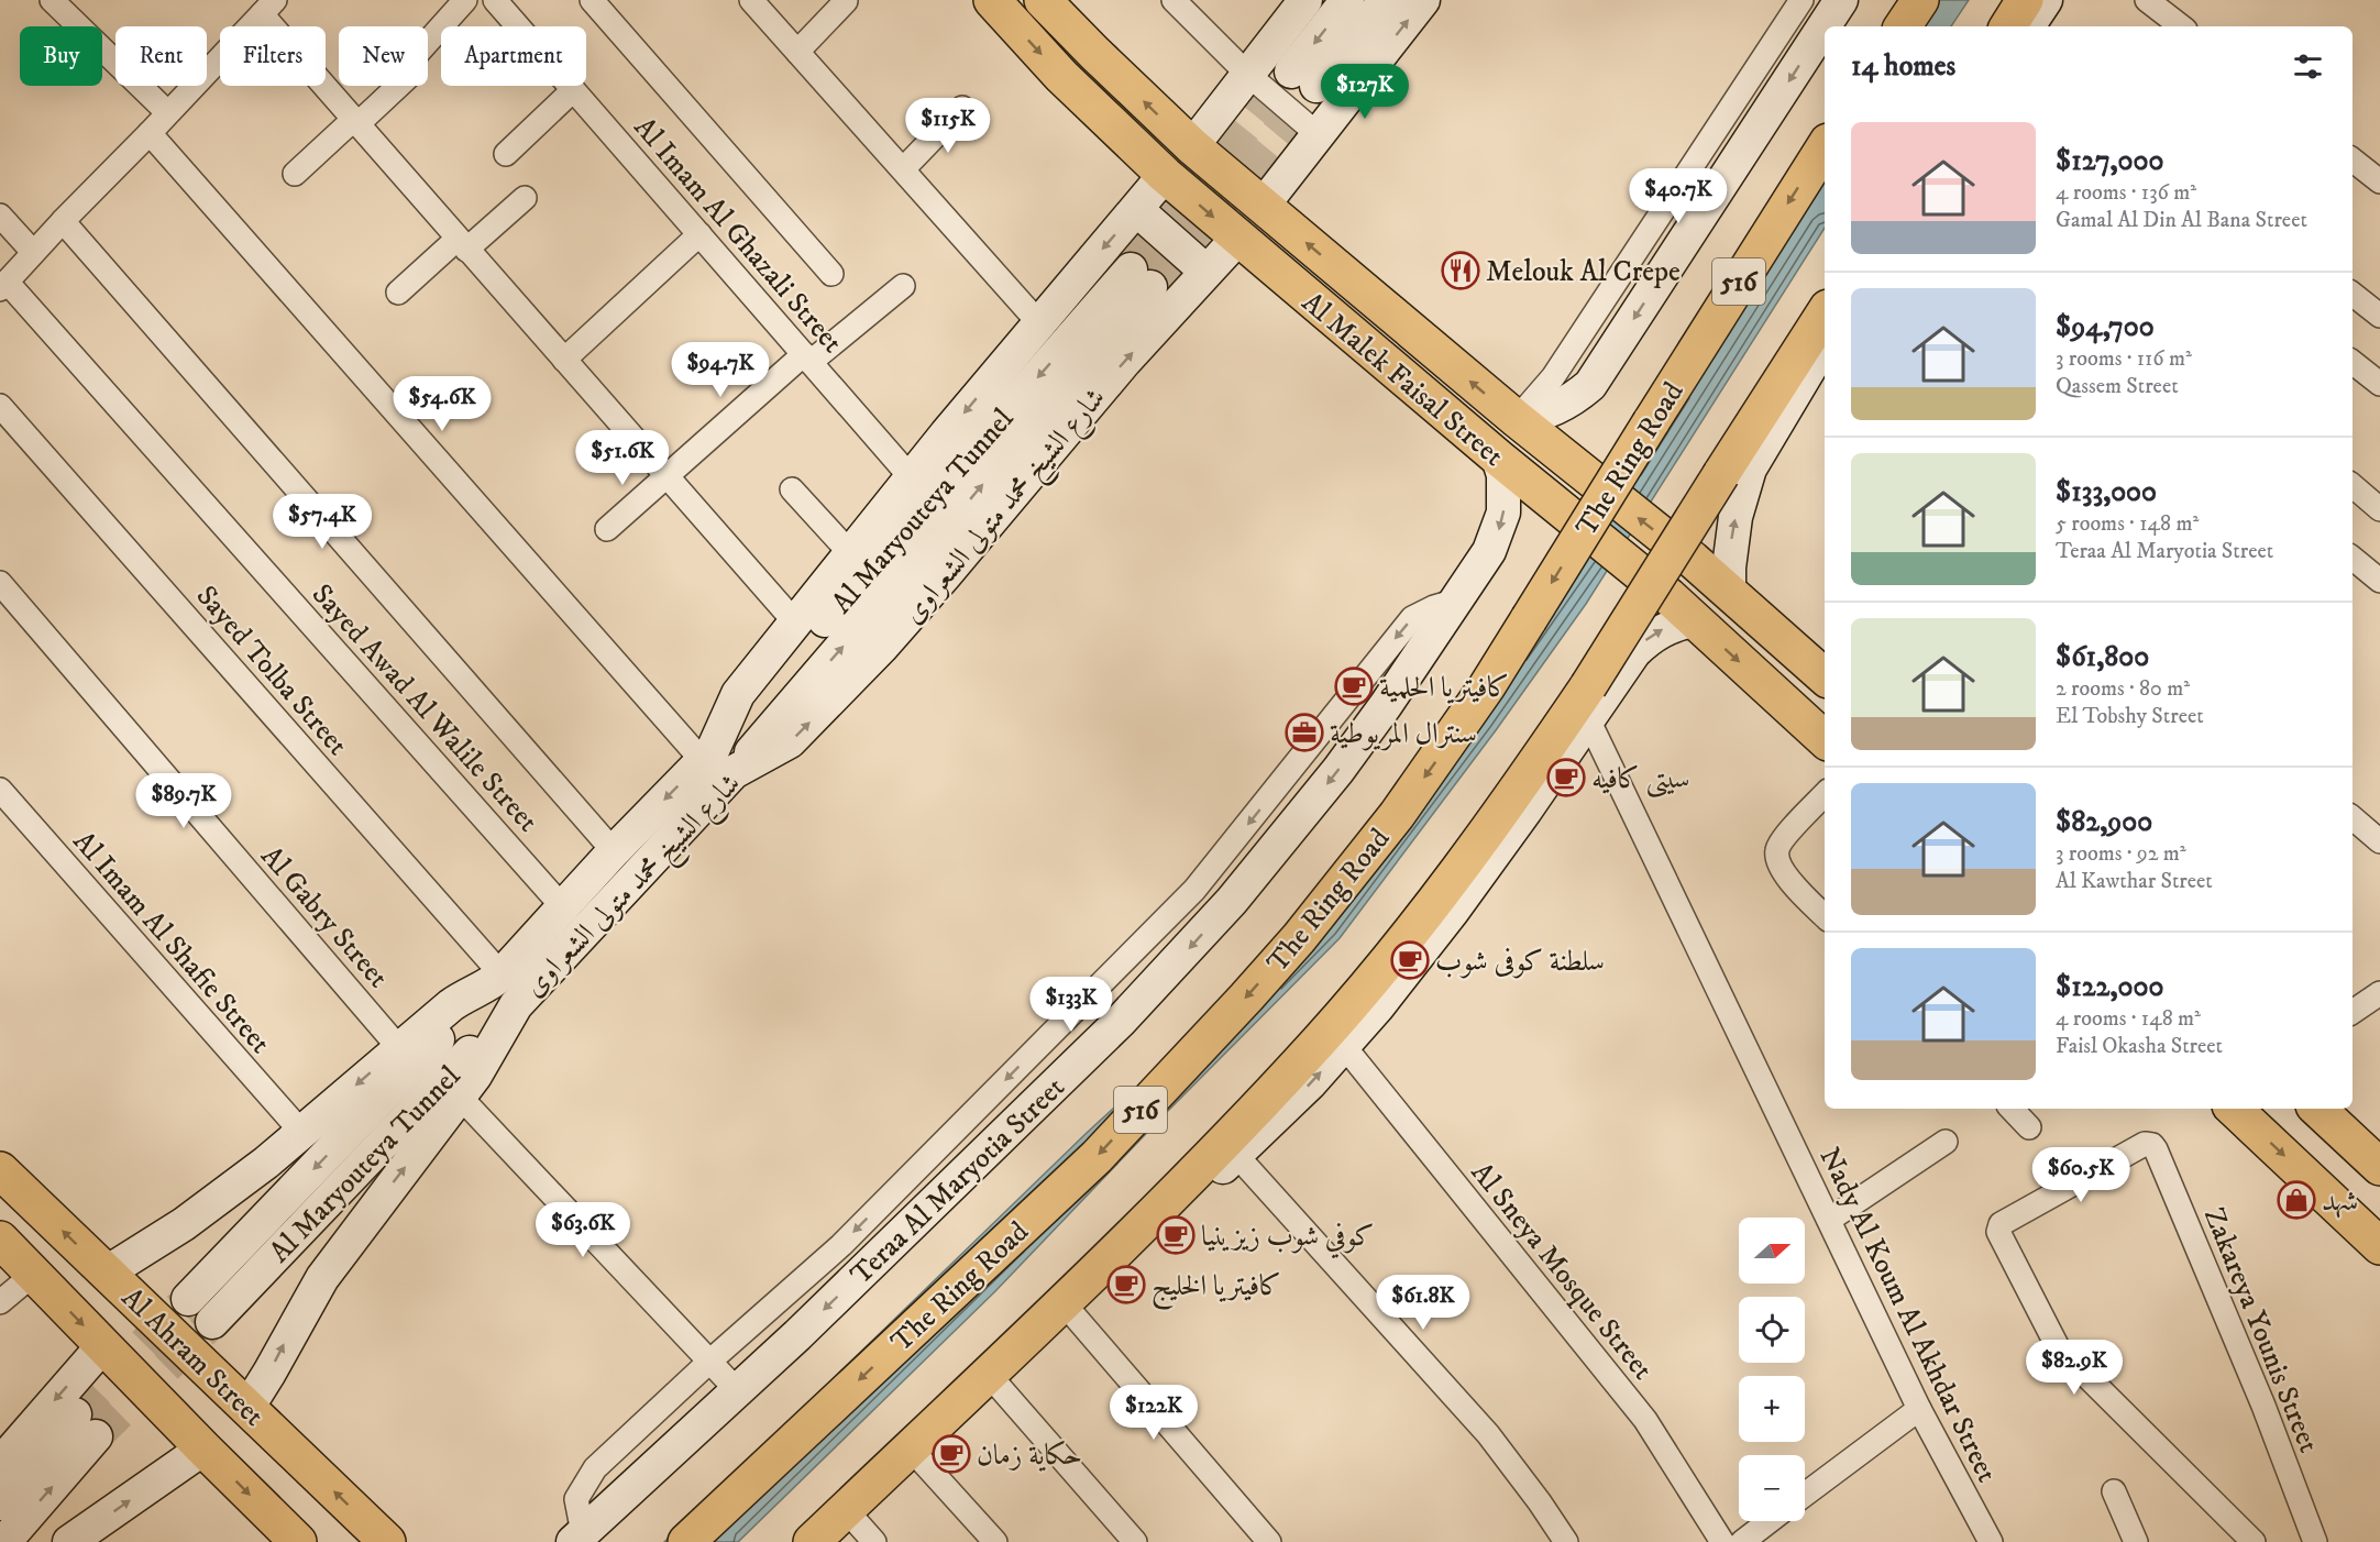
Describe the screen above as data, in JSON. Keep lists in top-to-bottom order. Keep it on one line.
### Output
{"streets":{"main road":["516","Al Malek Faisal Street","The Ring Road","شارع الشيخ محمد متولى الشعراوى","Al Maryouteya Tunnel","Teraa Al Maryotia Street","Al Ahram Street"],"street":["Al Imam Al Ghazali Street","Sayed Tolba Street","Sayed Awad Al Walile Street","Al Gabry Street","Al Imam Al Shafie Street","Al Sneya Mosque Street","Nady Al Koum Al Akhdar Street","Zakareya Younis Street"]},"crossings":[["Al Imam Al Ghazali Street","شارع الشيخ محمد متولى الشعراوى"],["Al Malek Faisal Street","شارع الشيخ محمد متولى الشعراوى"],["Al Malek Faisal Street","Teraa Al Maryotia Street"],["شارع الشيخ محمد متولى الشعراوى","Al Maryouteya Tunnel"],["شارع الشيخ محمد متولى الشعراوى","Sayed Tolba Street"],["شارع الشيخ محمد متولى الشعراوى","Sayed Awad Al Walile Street"],["شارع الشيخ محمد متولى الشعراوى","Al Gabry Street"],["شارع الشيخ محمد متولى الشعراوى","Al Imam Al Shafie Street"],["شارع الشيخ محمد متولى الشعراوى","Al Ahram Street"],["Al Maryouteya Tunnel","Sayed Tolba Street"]],"places":{"restaurant":["Melouk Al Crepe"],"cafe":["كافيتريا الحلمية","سيتى كافيه","سلطنة كوفى شوب","كوفي شوب زيزينيا","كافيتريا الخليج","حكاية زمان"],"office":["سنترال المريوطية"],"shop":["شهد"]},"north":"right","page":{"chip":["Buy","Rent","Filters","New","Apartment"],"heading":"14 homes","price":["$127K","$115K","$40.7K","$94.7K","$54.6K","$51.6K","$57.4K","$89.7K","$133K","$60.5K","$63.6K","$61.8K","$82.9K","$122K"],"list":[{"name":"$127,000","note":"4 rooms · 136 m² · Gamal Al Din Al Bana Street"},{"name":"$94,700","note":"3 rooms · 116 m² · Qassem Street"},{"name":"$133,000","note":"5 rooms · 148 m² · Teraa Al Maryotia Street"},{"name":"$61,800","note":"2 rooms · 80 m² · El Tobshy Street"},{"name":"$82,900","note":"3 rooms · 92 m² · Al Kawthar Street"},{"name":"$122,000","note":"4 rooms · 148 m² · Faisl Okasha Street"}],"map_buttons":["+","−"]}}
